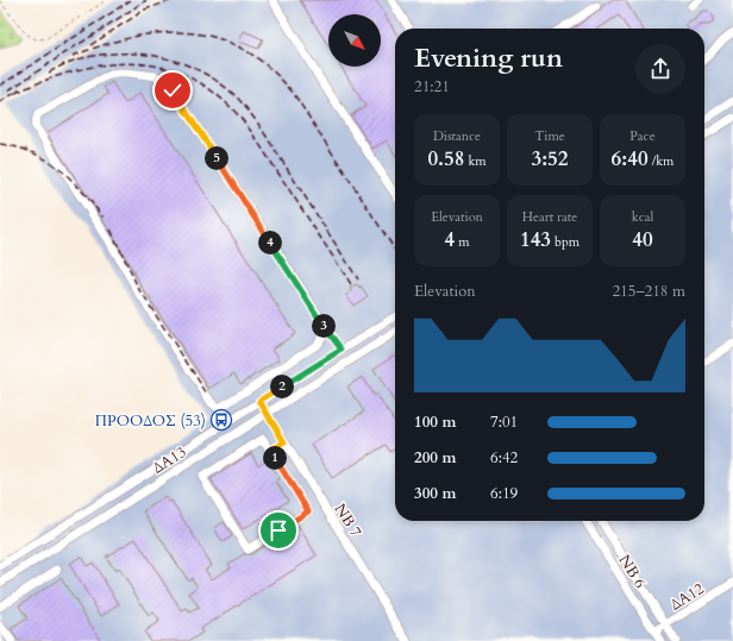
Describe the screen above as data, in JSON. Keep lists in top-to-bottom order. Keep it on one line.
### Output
{"streets":{"street":["ΔΑ13","ΝΒ 7","ΝΒ 6","ΔΑ12"]},"crossings":[["ΔΑ13","ΝΒ 7"],["ΝΒ 6","ΔΑ12"]],"places":{"bus stop":["ΠΡΟΟΔΟΣ (53)"]},"north":"bottom right","page":{"heading":["Evening run","21:21"],"stats":[["Distance","0.58 km"],["Time","3:52"],["Pace","6:40 /km"],["Elevation","4 m"],["Heart rate","143 bpm"],["kcal","40"]],"pins":["5","4","3","2","1"],"chart":["Elevation","215–218 m"],"list":[{"name":"100 m","note":"7:01"},{"name":"200 m","note":"6:42"},{"name":"300 m","note":"6:19"}]}}
